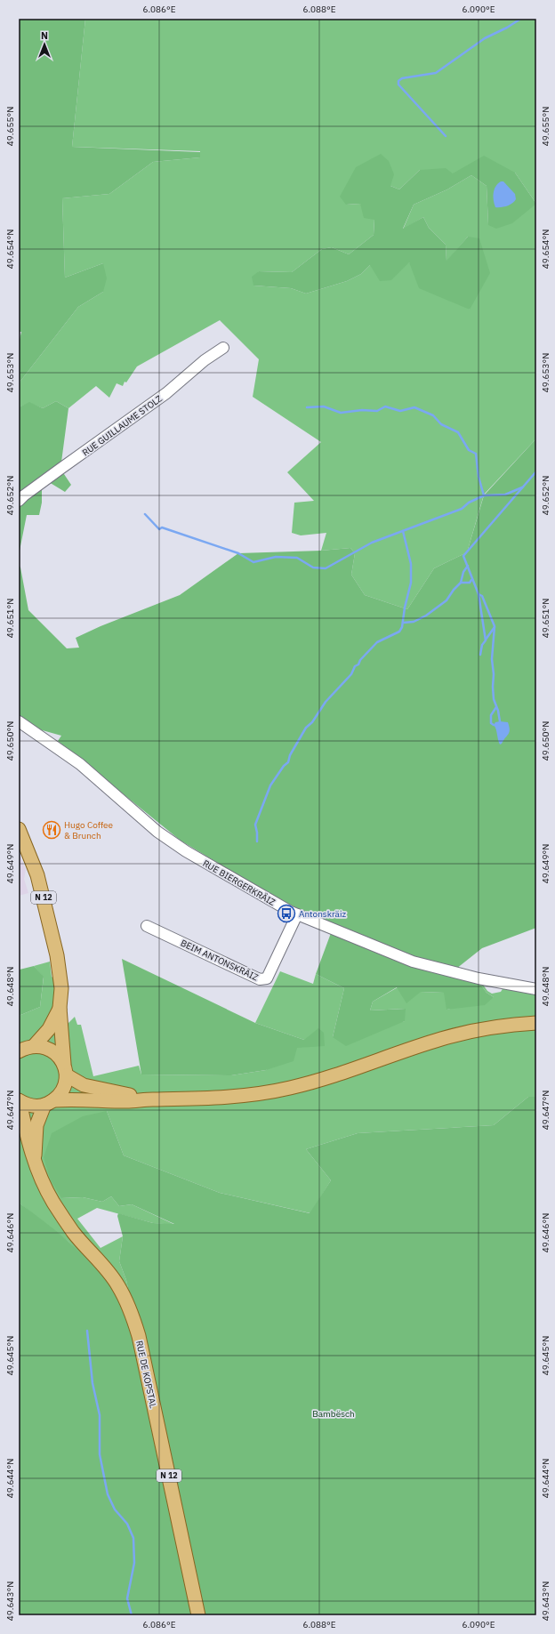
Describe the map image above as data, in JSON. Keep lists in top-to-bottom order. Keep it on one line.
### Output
{"streets":{"main road":["N 12","RUE DE KOPSTAL"],"street":["RUE GUILLAUME STOLZ","RUE BIERGERKRÄIZ","BEIM ANTONSKRÄIZ"]},"crossings":[["RUE BIERGERKRÄIZ","BEIM ANTONSKRÄIZ"],["N 12","RUE DE KOPSTAL"]],"parks":["Bambësch"],"places":{"restaurant":["Hugo Coffee & Brunch"],"bus stop":["Antonskräiz"]},"north":"top","coordinates":["6.086°E","6.088°E","6.090°E","49.655°N","49.654°N","49.653°N","49.652°N","49.651°N","49.650°N","49.649°N","49.648°N","49.647°N","49.646°N","49.645°N","49.644°N","49.643°N"]}
